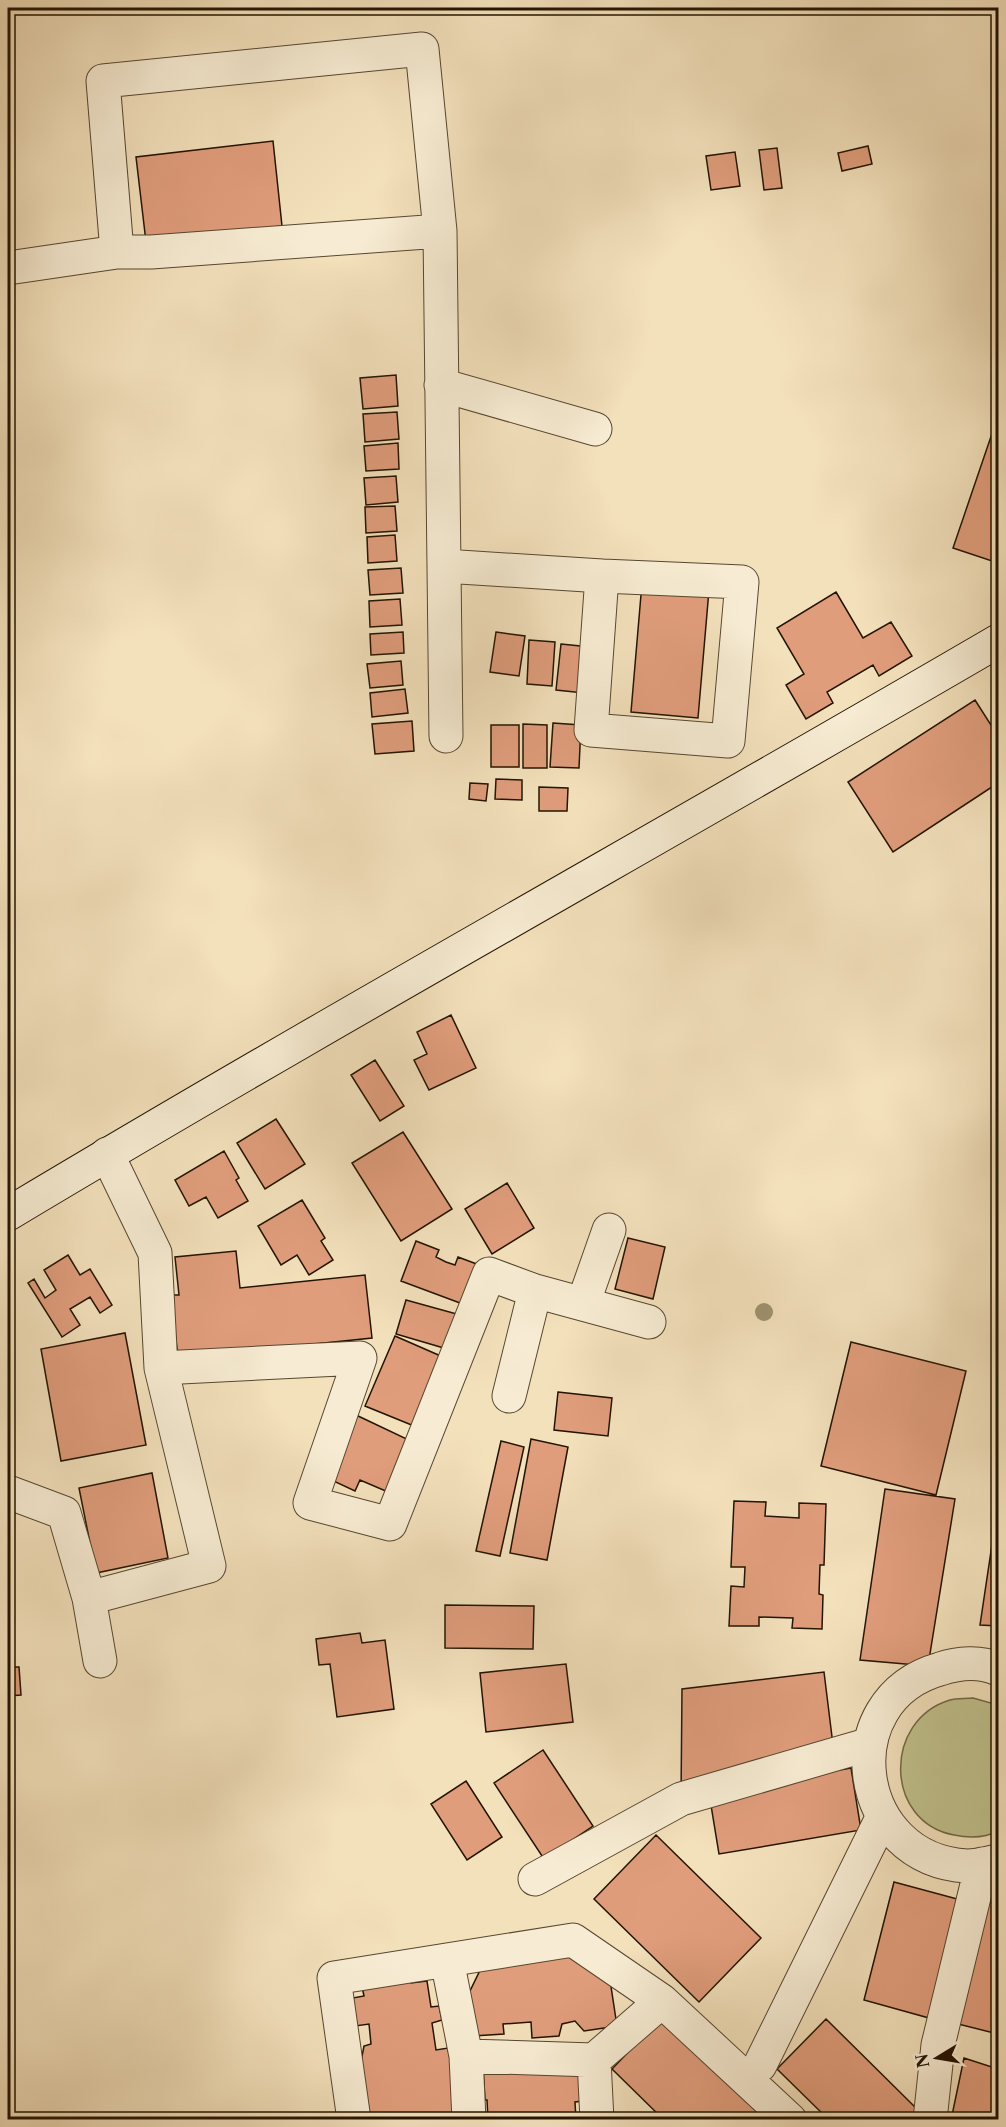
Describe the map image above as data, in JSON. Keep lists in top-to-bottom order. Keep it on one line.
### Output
{"north":"left"}
